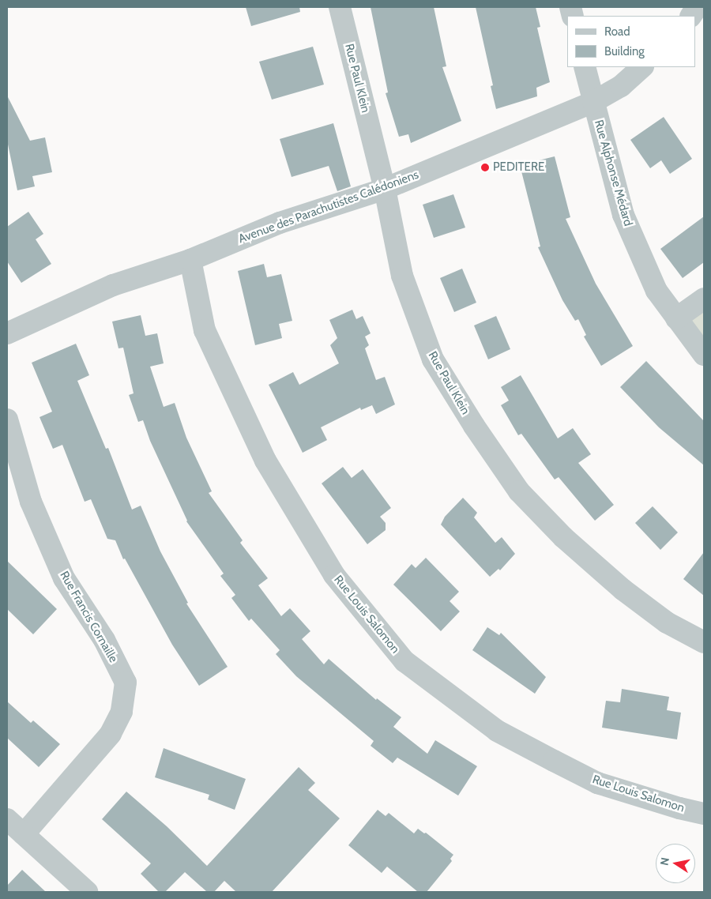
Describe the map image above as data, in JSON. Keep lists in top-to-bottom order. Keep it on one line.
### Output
{"streets":{"street":["Rue Paul Klein","Rue Alphonse Médard","Avenue des Parachutistes Calédoniens","Rue Louis Salomon","Rue Francis Cornaille"]},"crossings":[["Rue Paul Klein","Avenue des Parachutistes Calédoniens"],["Rue Alphonse Médard","Avenue des Parachutistes Calédoniens"],["Avenue des Parachutistes Calédoniens","Rue Louis Salomon"]],"places":["PEDITERE"],"legend":["Road","Building"],"north":"left"}
